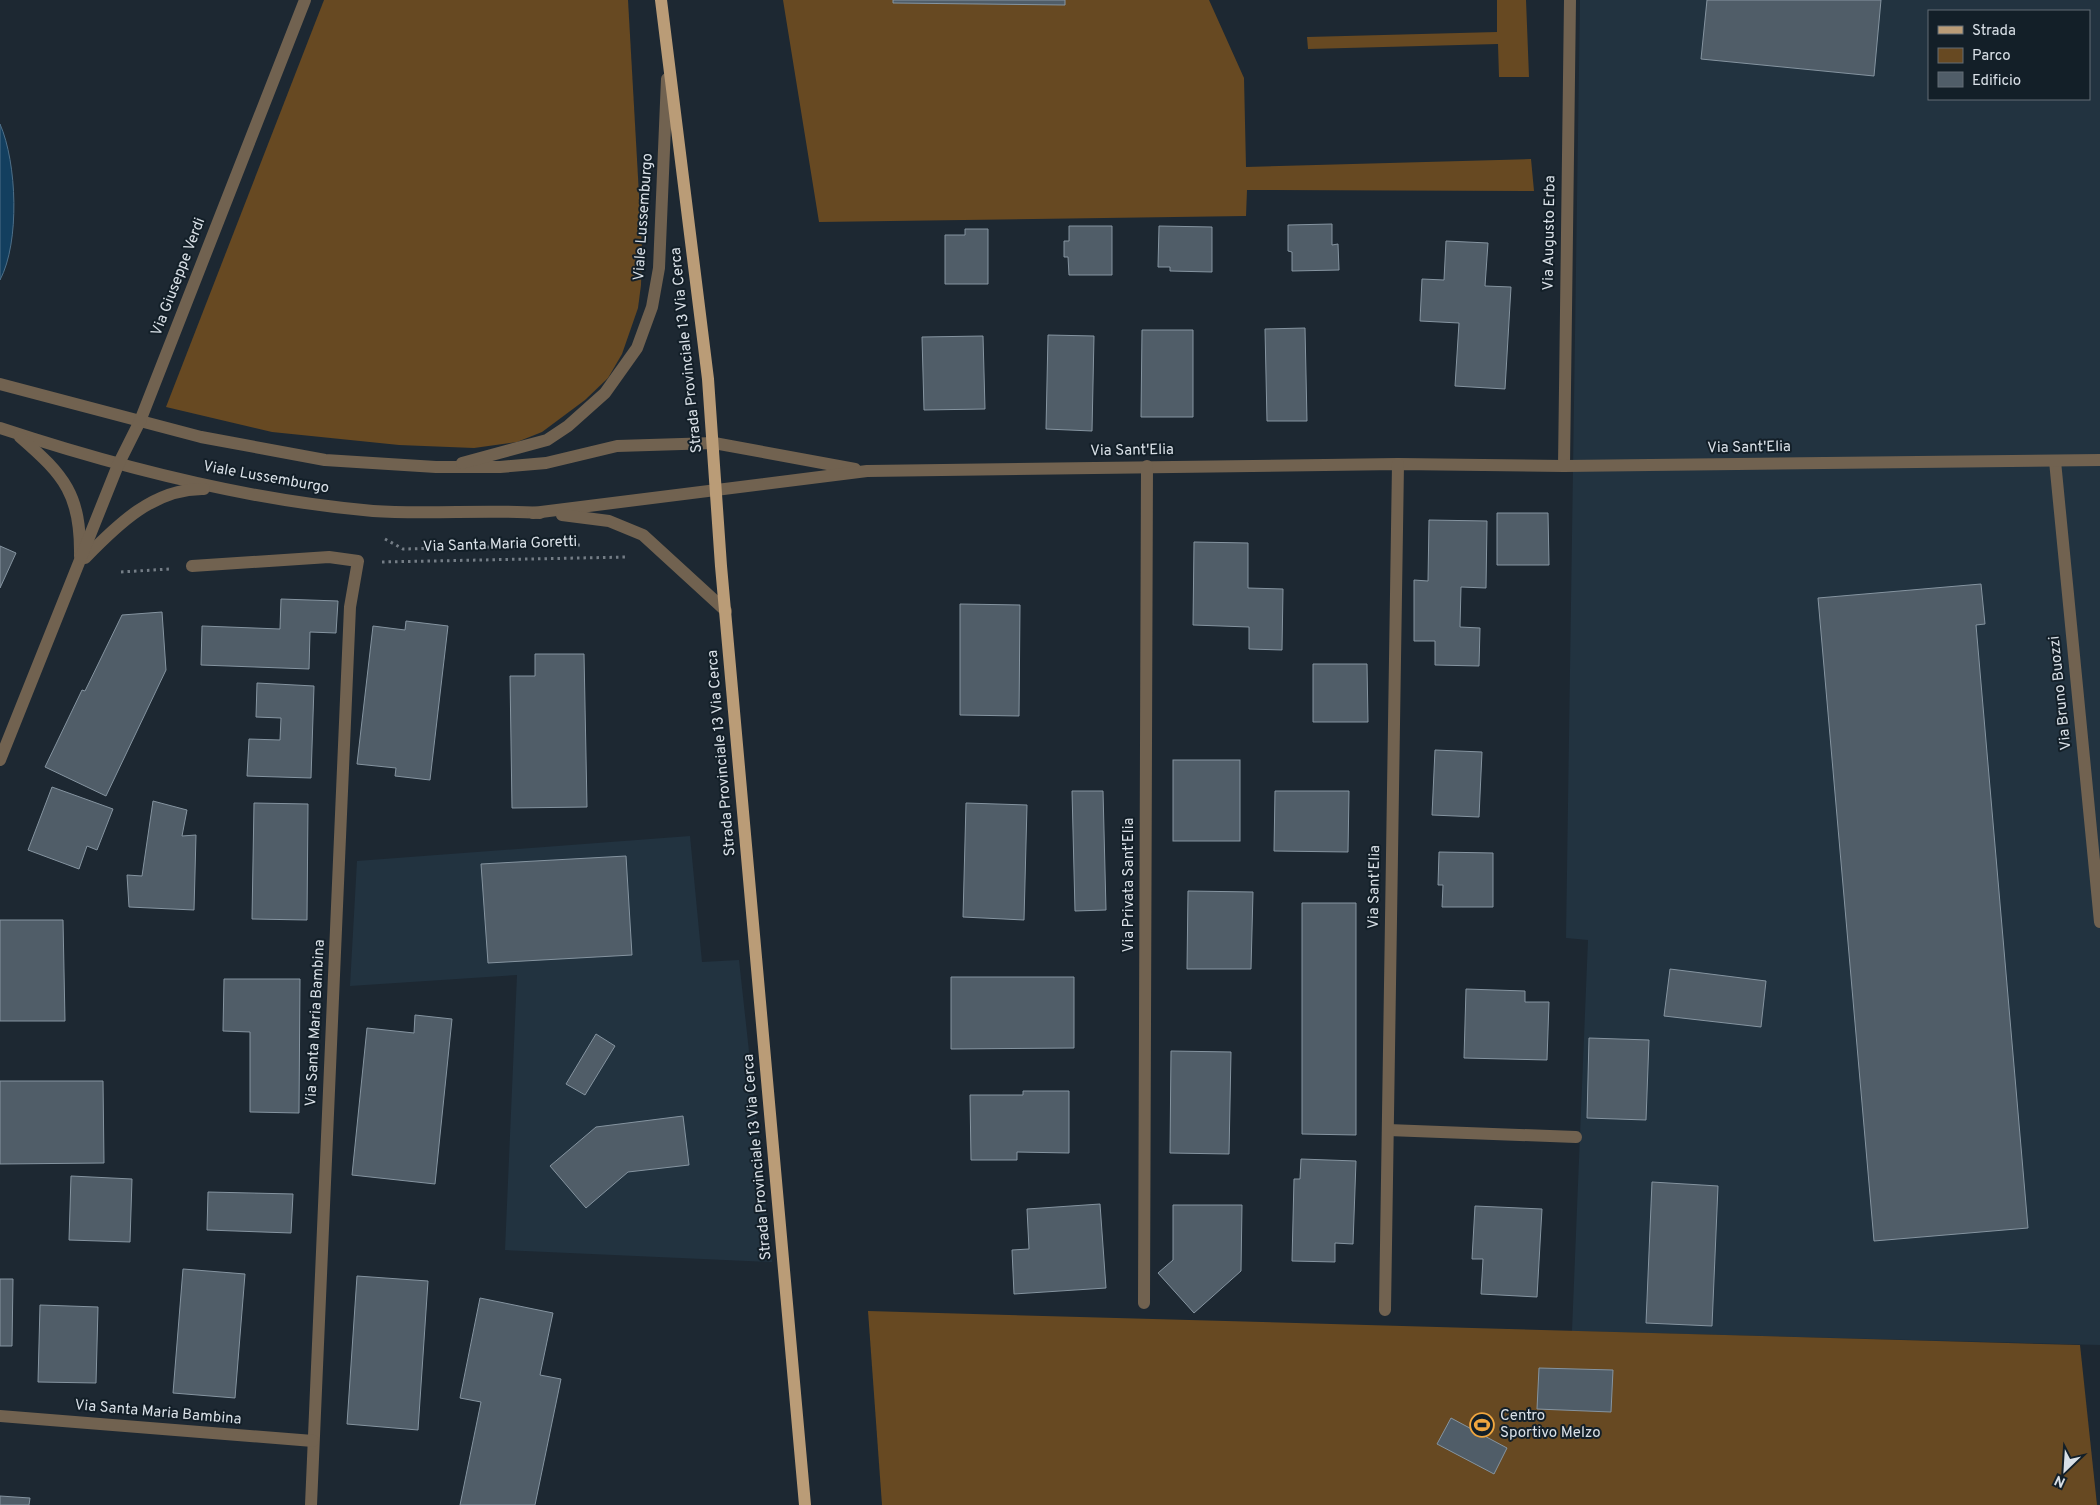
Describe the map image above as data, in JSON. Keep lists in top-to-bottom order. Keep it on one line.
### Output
{"streets":{"main road":["Strada Provinciale 13 Via Cerca"],"street":["Viale Lussemburgo","Via Augusto Erba","Via Giuseppe Verdi","Via Sant'Elia","Via Bruno Buozzi","Via Privata Sant'Elia","Via Santa Maria Bambina"],"path":["Via Santa Maria Goretti"]},"crossings":[["Viale Lussemburgo","Via Giuseppe Verdi"],["Viale Lussemburgo","Strada Provinciale 13 Via Cerca"],["Viale Lussemburgo","Via Sant'Elia"],["Via Augusto Erba","Via Sant'Elia"],["Strada Provinciale 13 Via Cerca","Via Sant'Elia"],["Via Sant'Elia","Via Bruno Buozzi"],["Via Sant'Elia","Via Privata Sant'Elia"],["Via Santa Maria Goretti","Via Santa Maria Bambina"]],"places":{"sports":["Centro Sportivo Melzo"]},"legend":["Strada","Parco","Edificio"],"north":"bottom left"}
